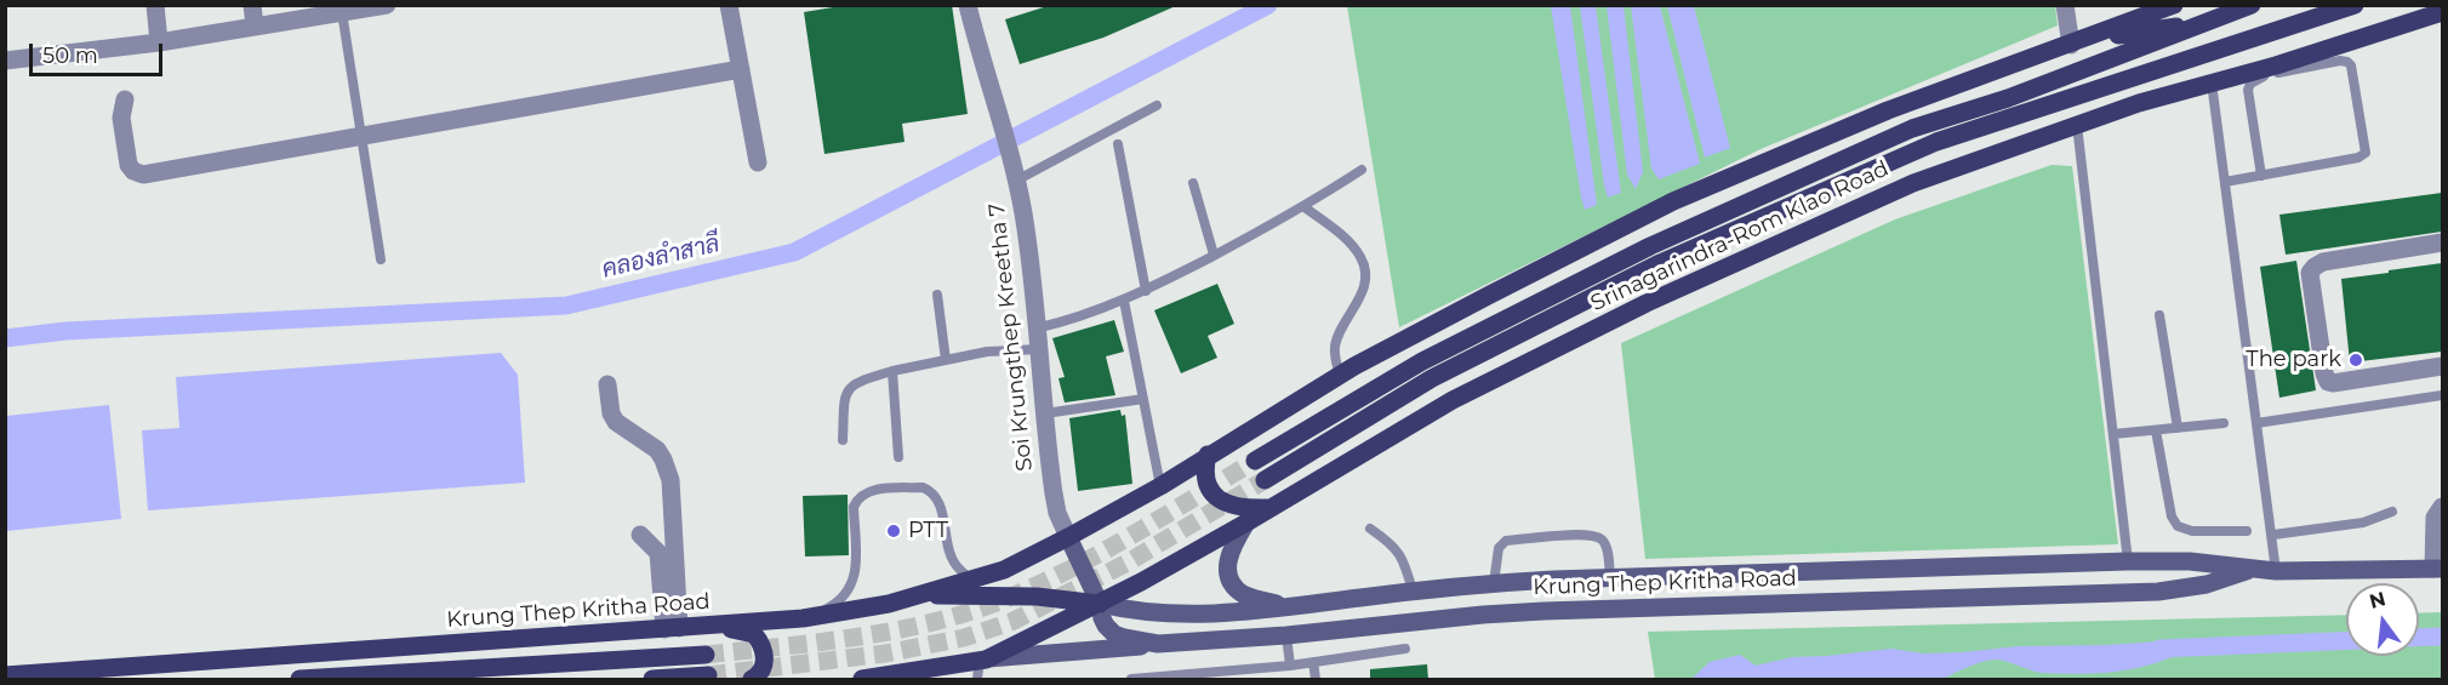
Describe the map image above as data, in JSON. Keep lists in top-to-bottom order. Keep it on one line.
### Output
{"streets":{"main road":["Srinagarindra-Rom Klao Road","Krung Thep Kritha Road"],"street":["Soi Krungthep Kreetha 7"]},"crossings":[["Srinagarindra-Rom Klao Road","Krung Thep Kritha Road"],["Soi Krungthep Kreetha 7","Krung Thep Kritha Road"]],"water":["คลองลำสาลี"],"places":["The park","PTT"],"scale_bar":"50 m","north":"top"}
